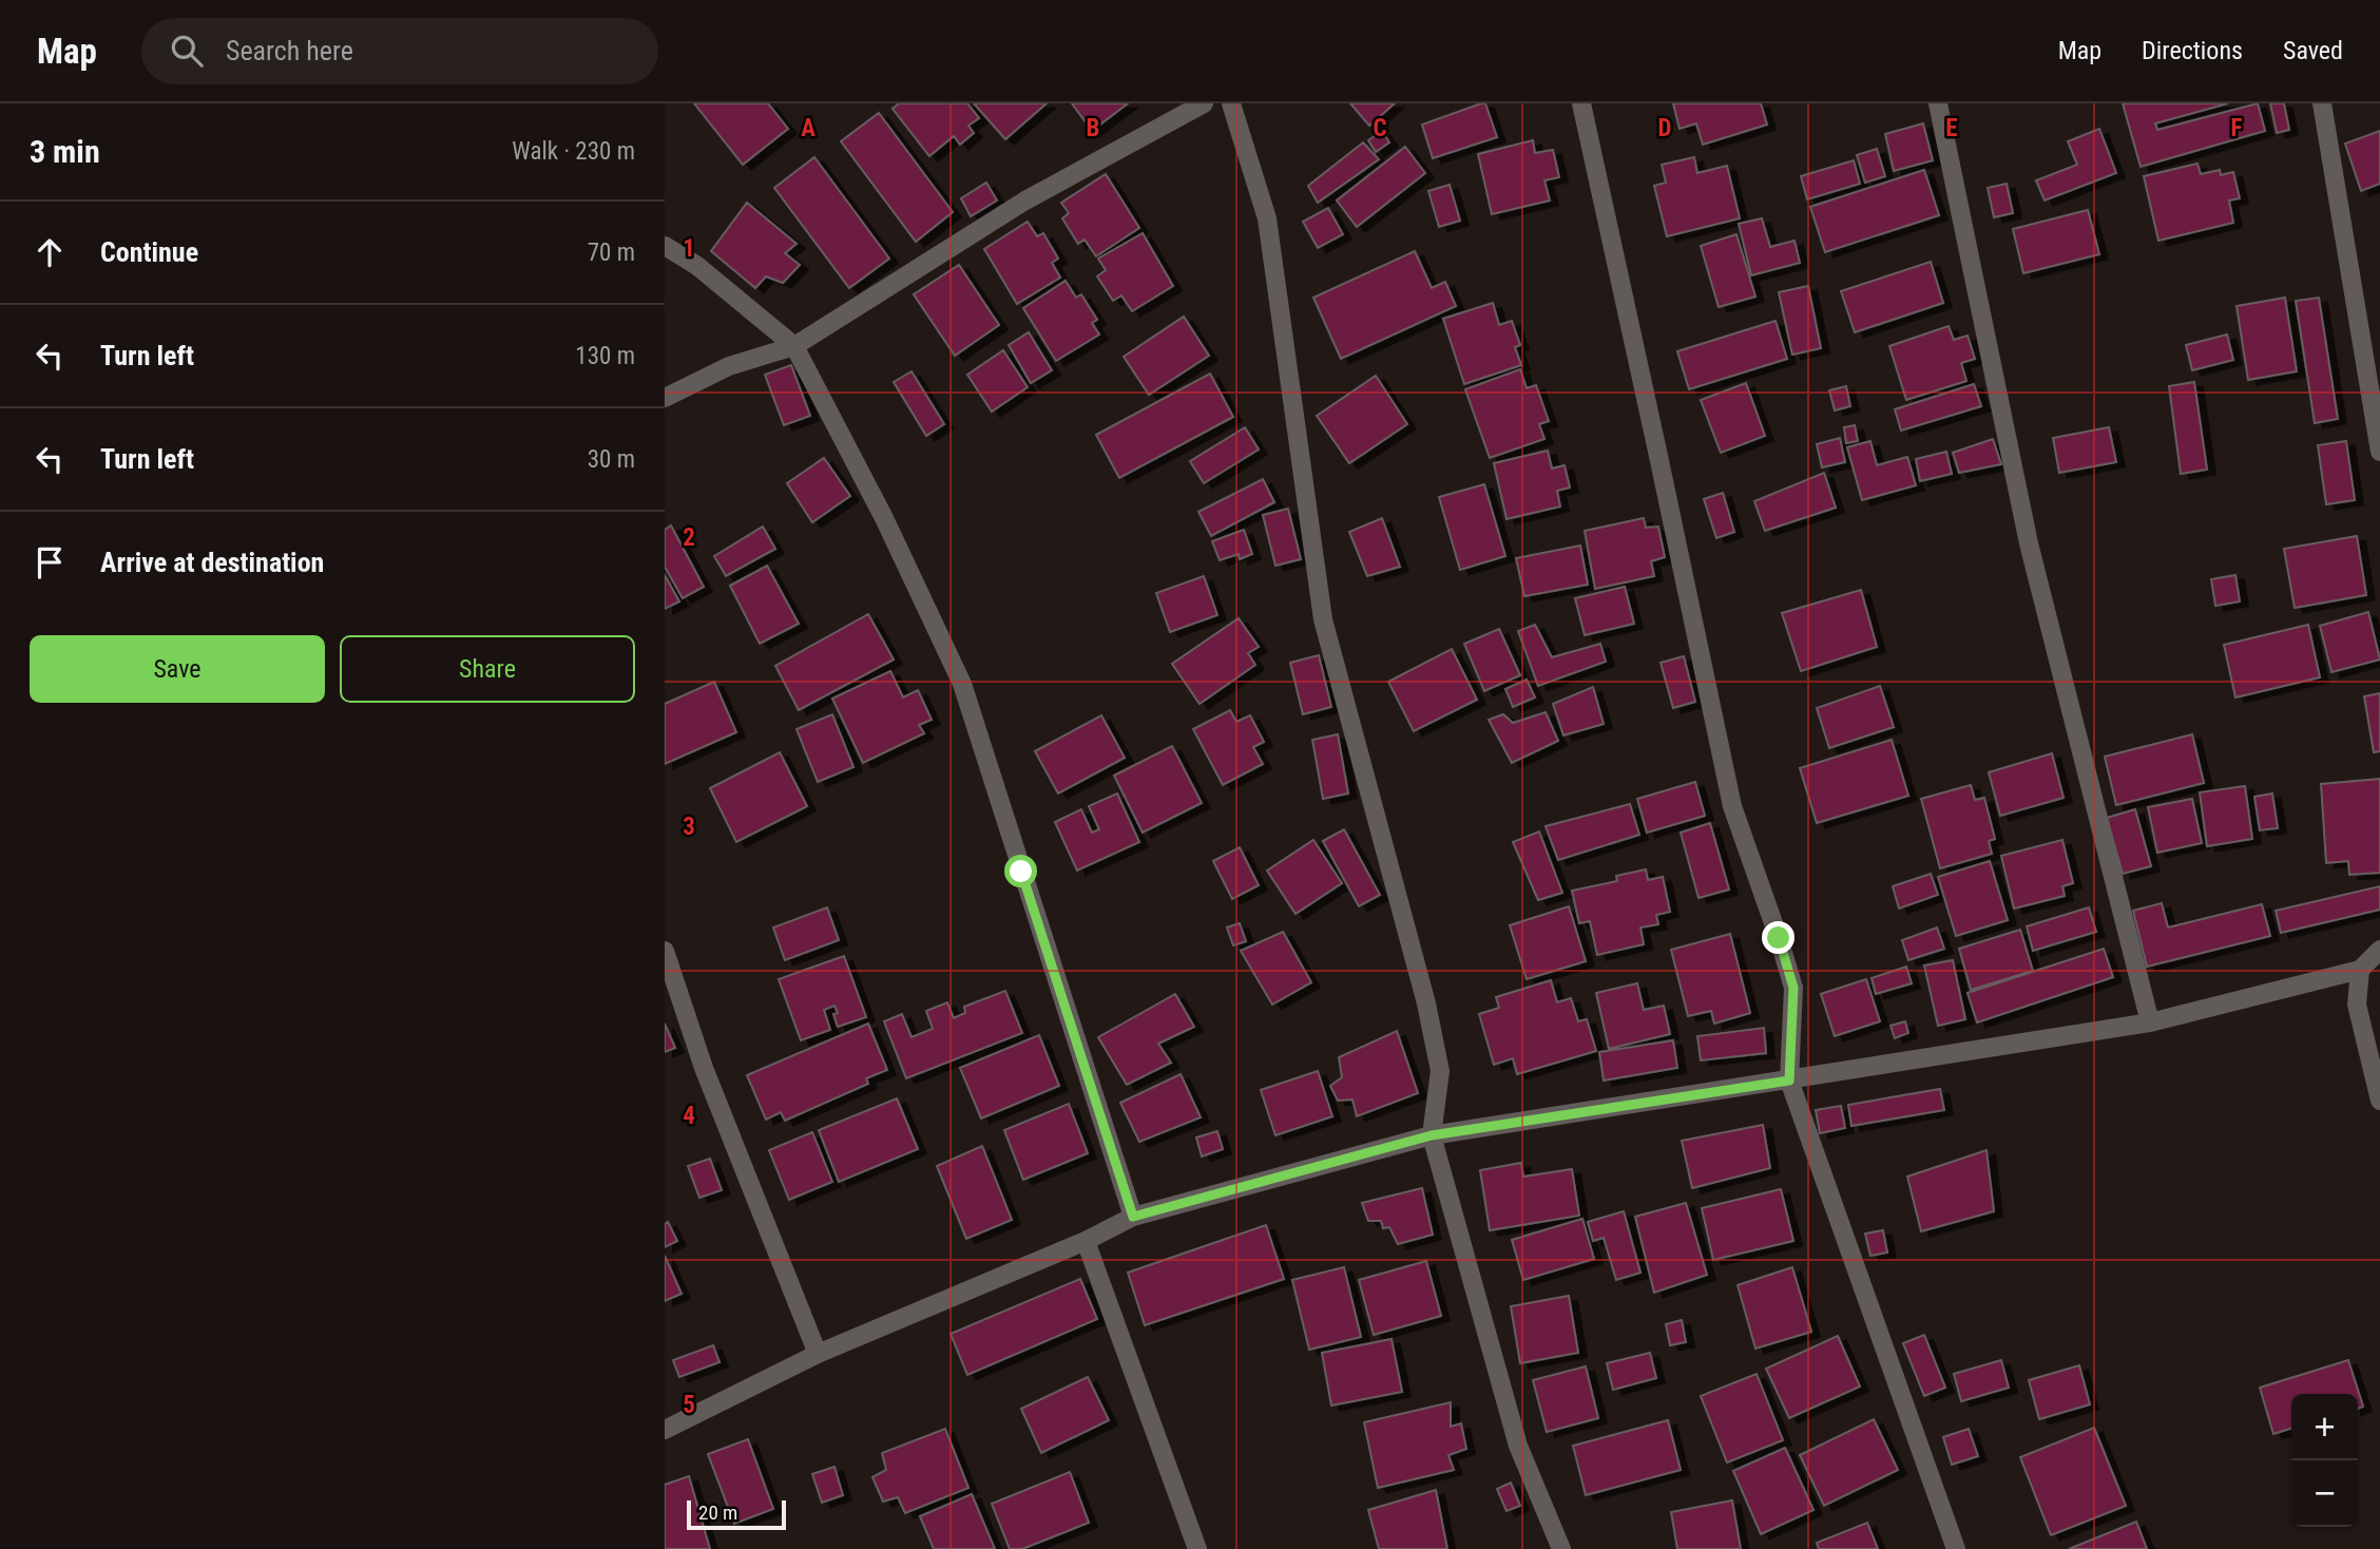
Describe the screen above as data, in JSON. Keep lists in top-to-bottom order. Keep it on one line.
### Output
{"scale_bar":"20 m","page":{"header":"Map","search":"Search here","nav":["Map","Directions","Saved"],"heading":["3 min","Walk · 230 m"],"list":[["Continue","70 m"],["Turn left","130 m"],["Turn left","30 m"],"Arrive at destination"],"buttons":["Save","Share"],"map_buttons":["+","−"],"scale":"20 m"},"grid":{"columns":["A","B","C","D","E","F"],"rows":["1","2","3","4","5"]}}
